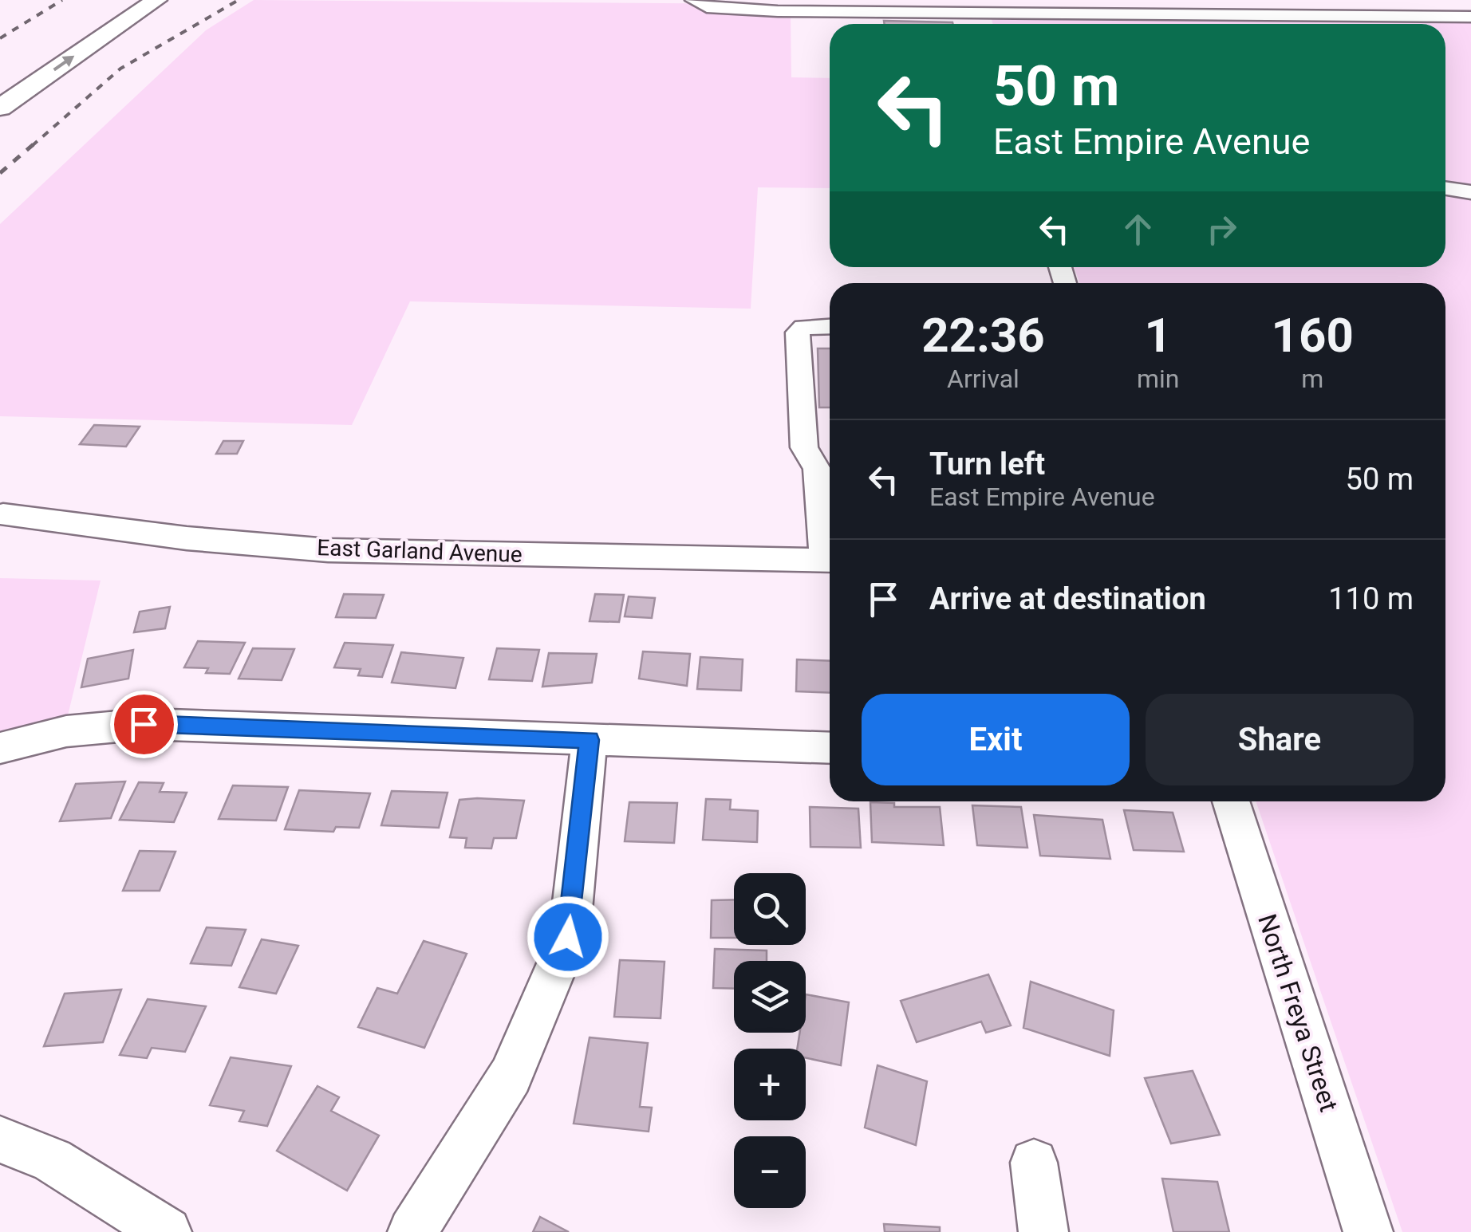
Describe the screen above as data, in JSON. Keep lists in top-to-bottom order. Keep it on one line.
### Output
{"streets":{"street":["East Garland Avenue","North Freya Street"]},"page":{"turn":["50 m","East Empire Avenue"],"eta":["22:36","Arrival","1","min","160","m"],"list":[{"name":"Turn left","note":"East Empire Avenue","value":"50 m"},{"name":"Arrive at destination","value":"110 m"}],"buttons":["Exit","Share"],"map_buttons":["+","−"]}}
